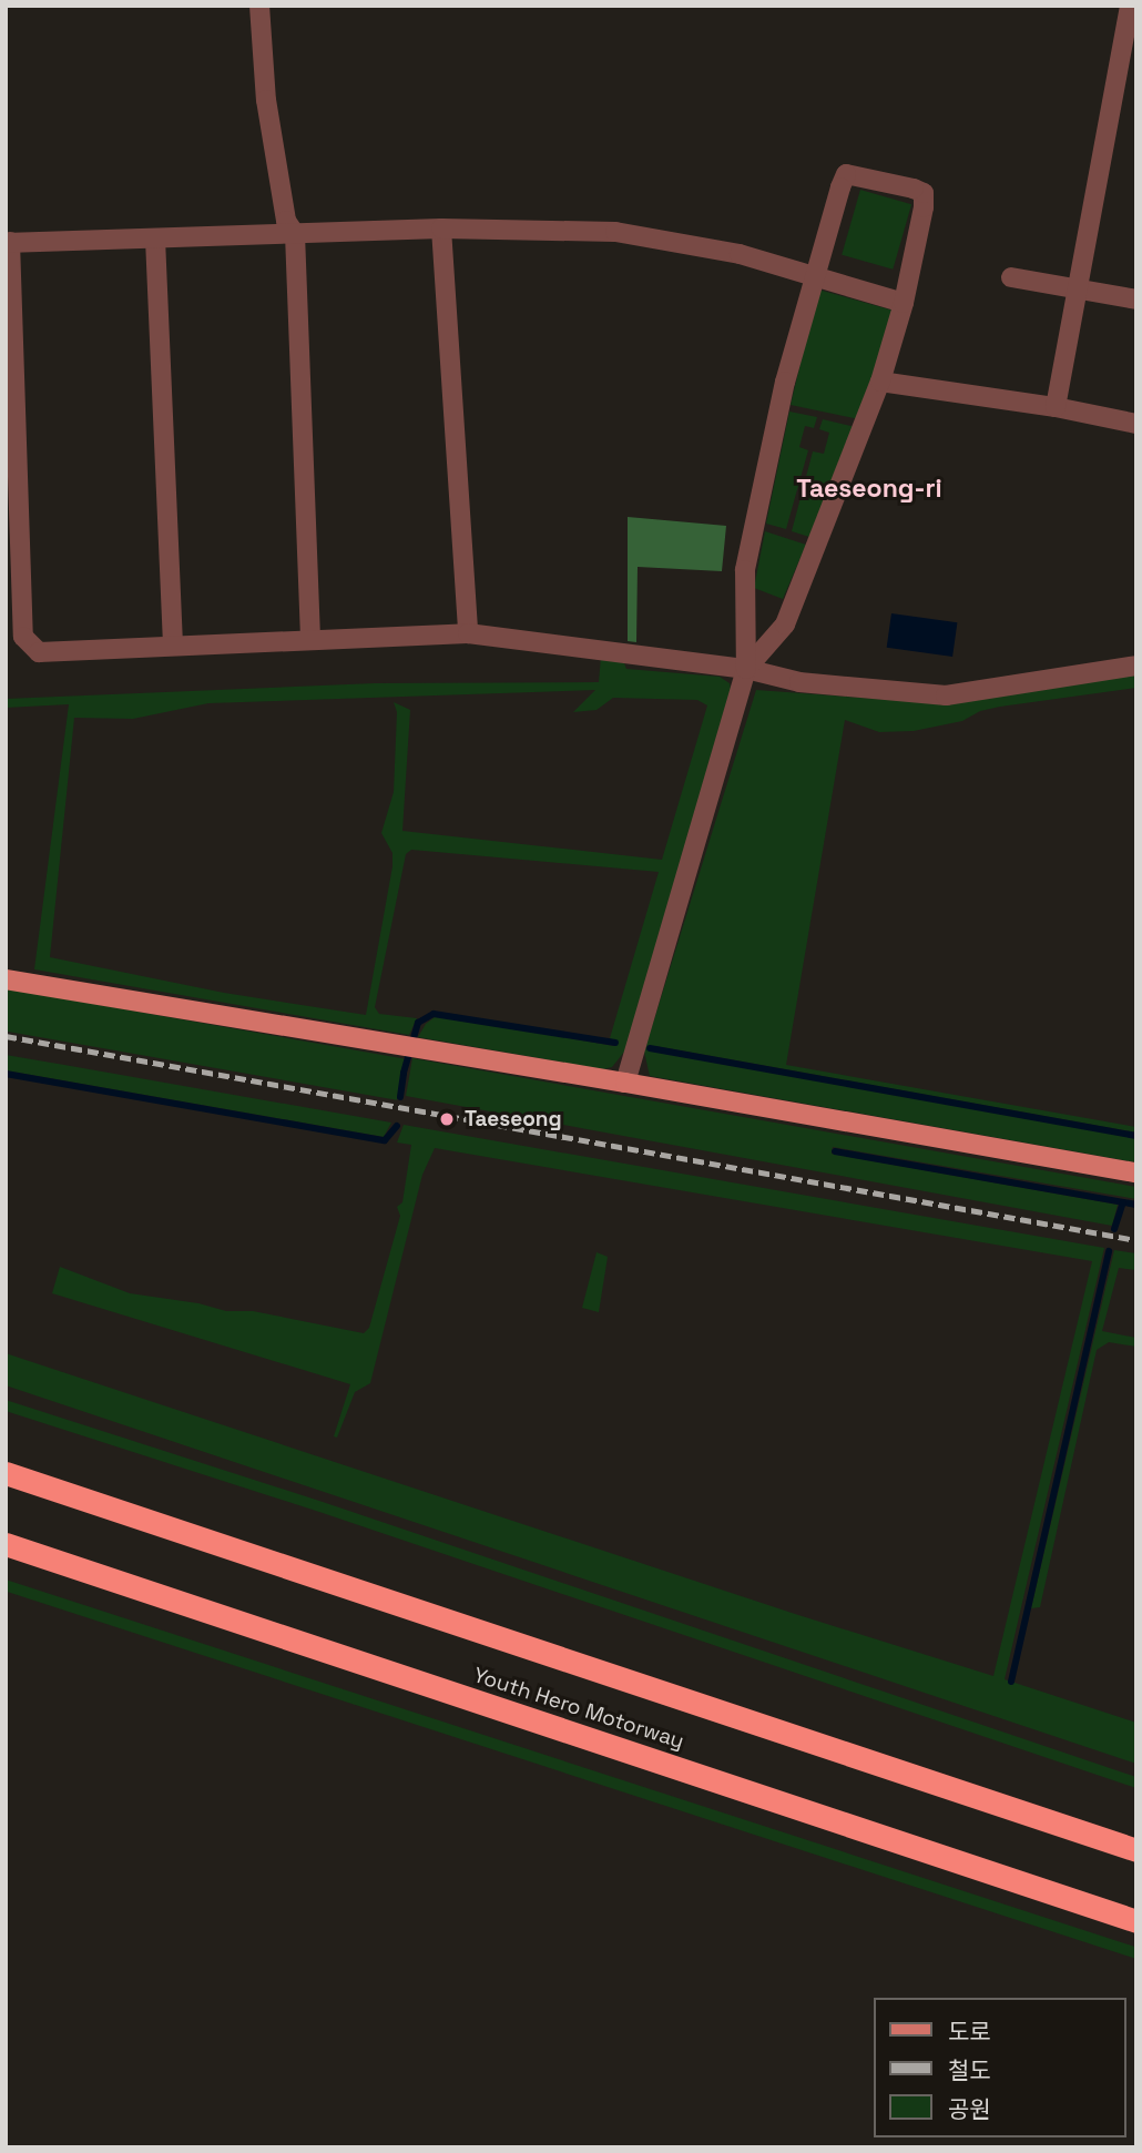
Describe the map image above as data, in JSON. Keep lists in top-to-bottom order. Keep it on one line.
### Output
{"streets":{"highway":["Youth Hero Motorway"]},"districts":["Taeseong-ri"],"places":["Taeseong"],"legend":["도로","철도","공원"]}
